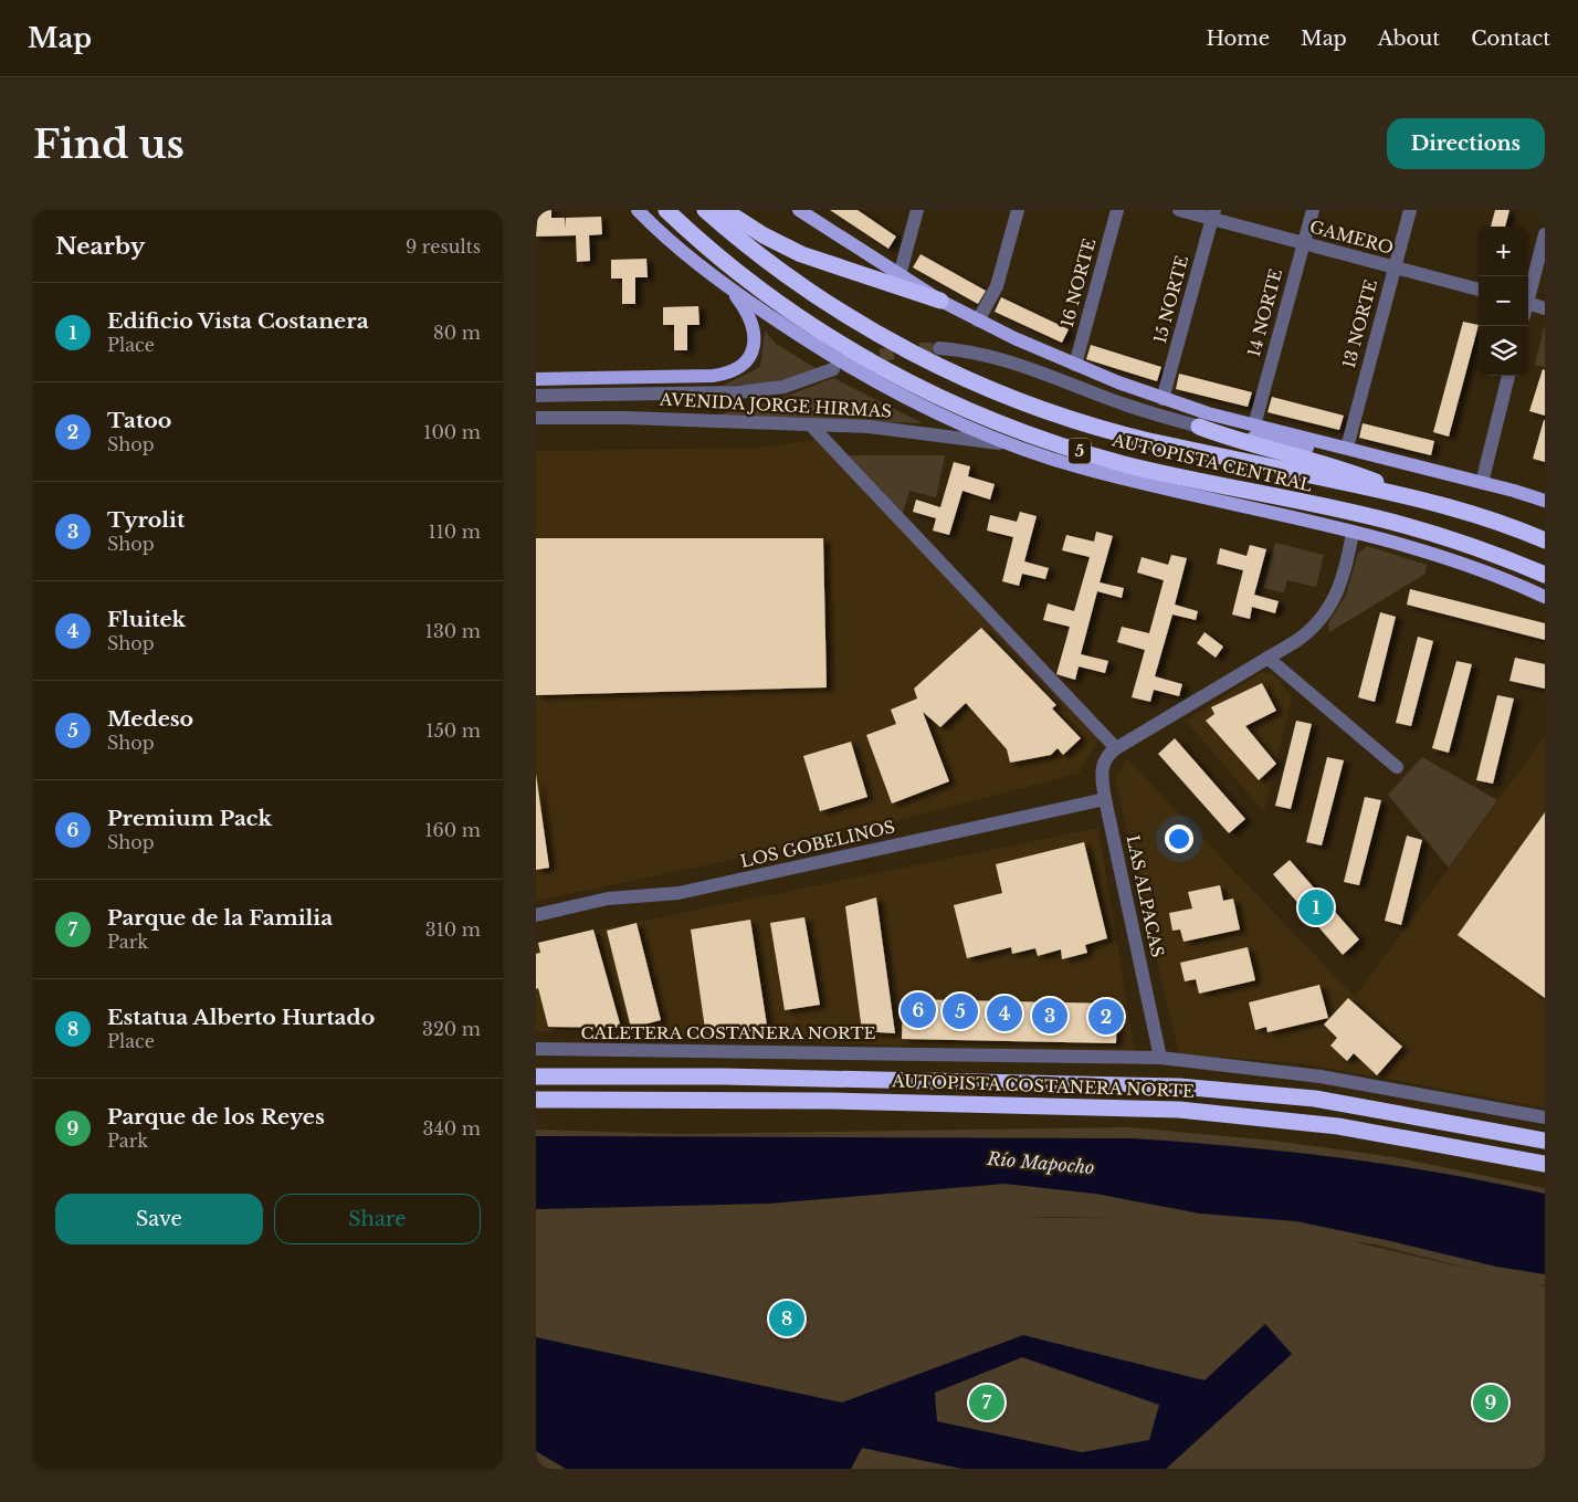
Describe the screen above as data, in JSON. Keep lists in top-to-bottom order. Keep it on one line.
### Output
{"streets":{"highway":["5","AUTOPISTA CENTRAL","AUTOPISTA COSTANERA NORTE"],"street":["GAMERO","16 NORTE","15 NORTE","14 NORTE","13 NORTE","AVENIDA JORGE HIRMAS","LOS GOBELINOS","LAS ALPACAS","CALETERA COSTANERA NORTE"]},"crossings":[["GAMERO","15 NORTE"],["GAMERO","14 NORTE"],["GAMERO","13 NORTE"],["LOS GOBELINOS","LAS ALPACAS"],["LAS ALPACAS","CALETERA COSTANERA NORTE"]],"water":["Río Mapocho"],"page":{"header":"Map","nav":["Home","Map","About","Contact"],"buttons":["Directions",["Save","Share"]],"title":"Find us","heading":["Nearby","9 results"],"map_buttons":["+","−"],"list":[{"mark":"1","name":"Edificio Vista Costanera","note":"Place","value":"80 m"},{"mark":"2","name":"Tatoo","note":"Shop","value":"100 m"},{"mark":"3","name":"Tyrolit","note":"Shop","value":"110 m"},{"mark":"4","name":"Fluitek","note":"Shop","value":"130 m"},{"mark":"5","name":"Medeso","note":"Shop","value":"150 m"},{"mark":"6","name":"Premium Pack","note":"Shop","value":"160 m"},{"mark":"7","name":"Parque de la Familia","note":"Park","value":"310 m"},{"mark":"8","name":"Estatua Alberto Hurtado","note":"Place","value":"320 m"},{"mark":"9","name":"Parque de los Reyes","note":"Park","value":"340 m"}],"pins":["1","6","5","4","3","2","8","7","9"]}}
